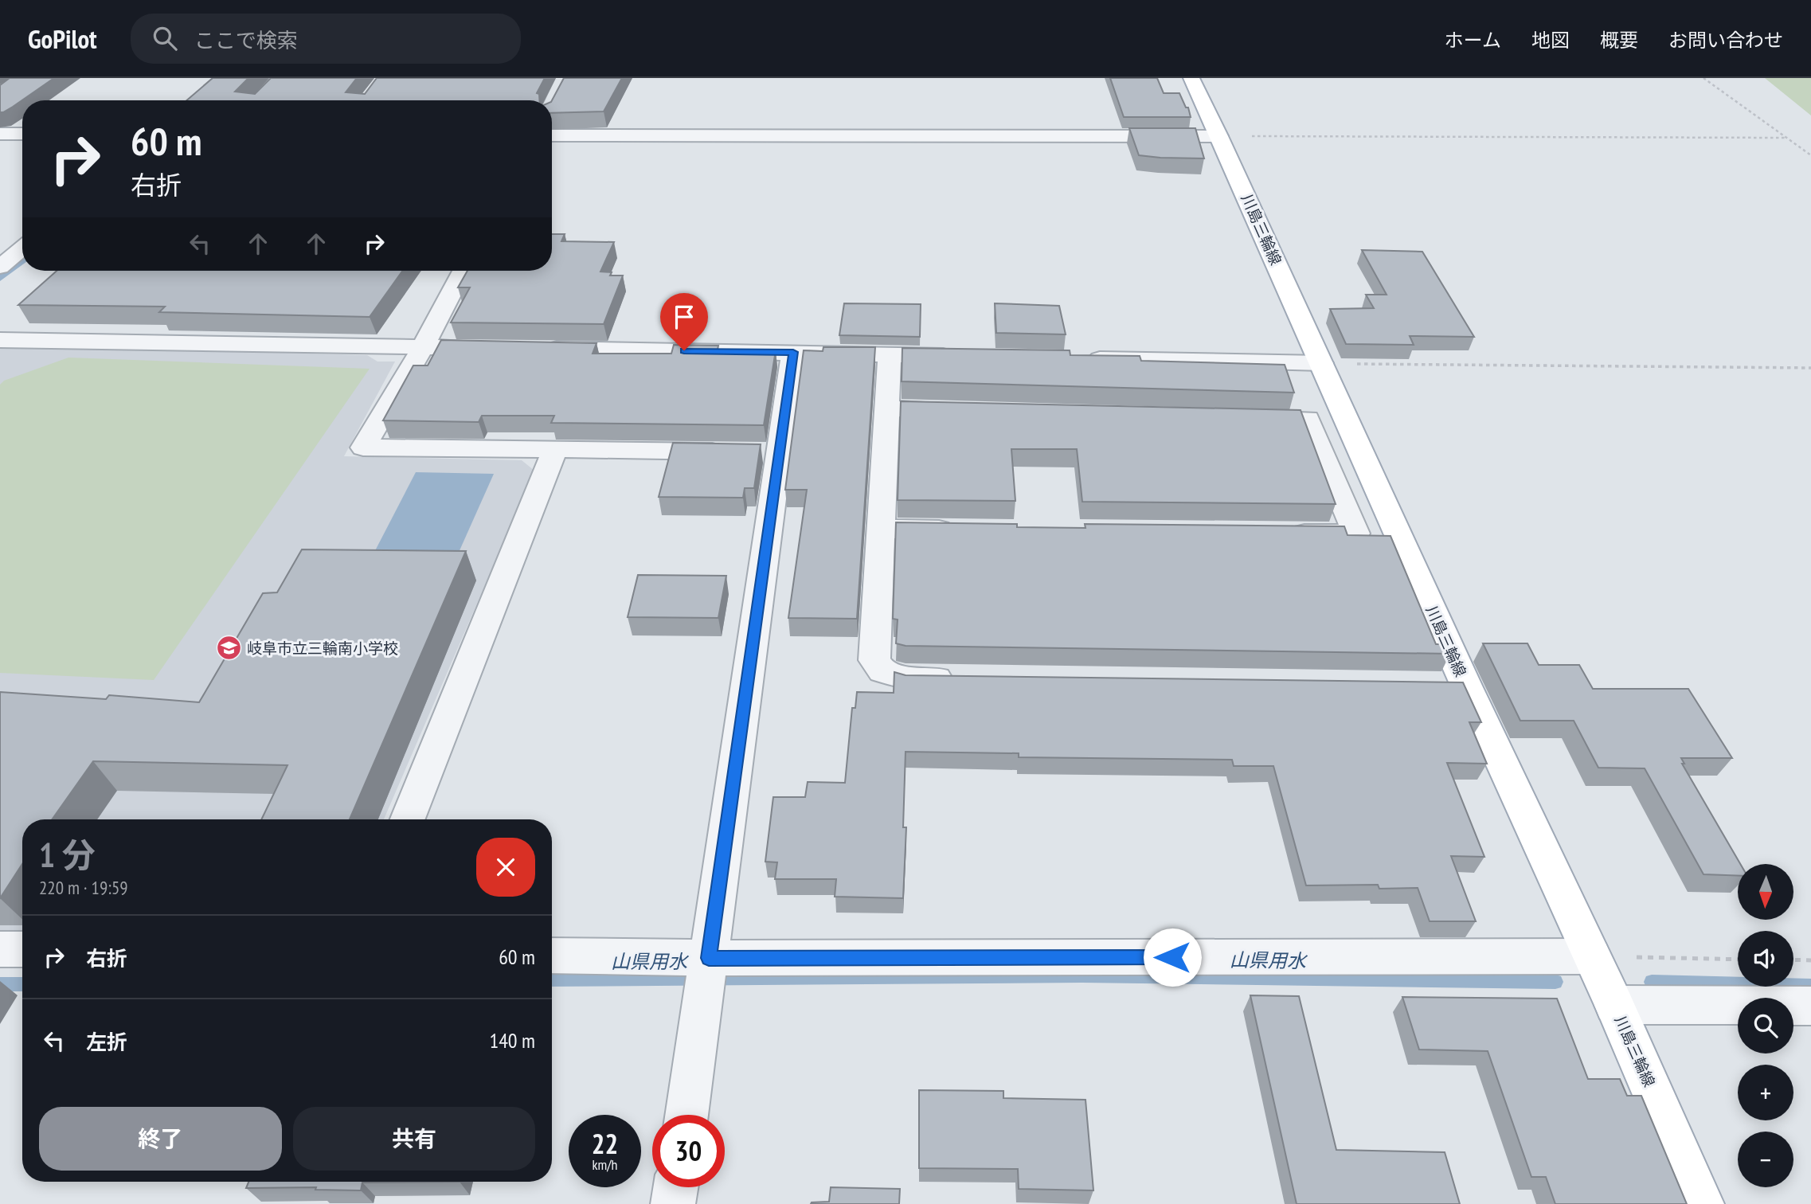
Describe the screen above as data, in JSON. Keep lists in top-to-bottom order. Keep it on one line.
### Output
{"streets":{"main road":["川島三輪線"]},"water":["山県用水"],"places":{"school or university":["岐阜市立三輪南小学校"]},"north":"bottom","page":{"header":"GoPilot","search":"ここで検索","nav":["ホーム","地図","概要","お問い合わせ"],"turn":["60 m","右折"],"heading":["1 分","220 m · 19:59"],"map_buttons":["+","−"],"list":[{"name":"右折","value":"60 m"},{"name":"左折","value":"140 m"}],"buttons":["終了","共有"],"speed":"22 km/h","limit":"30"}}
